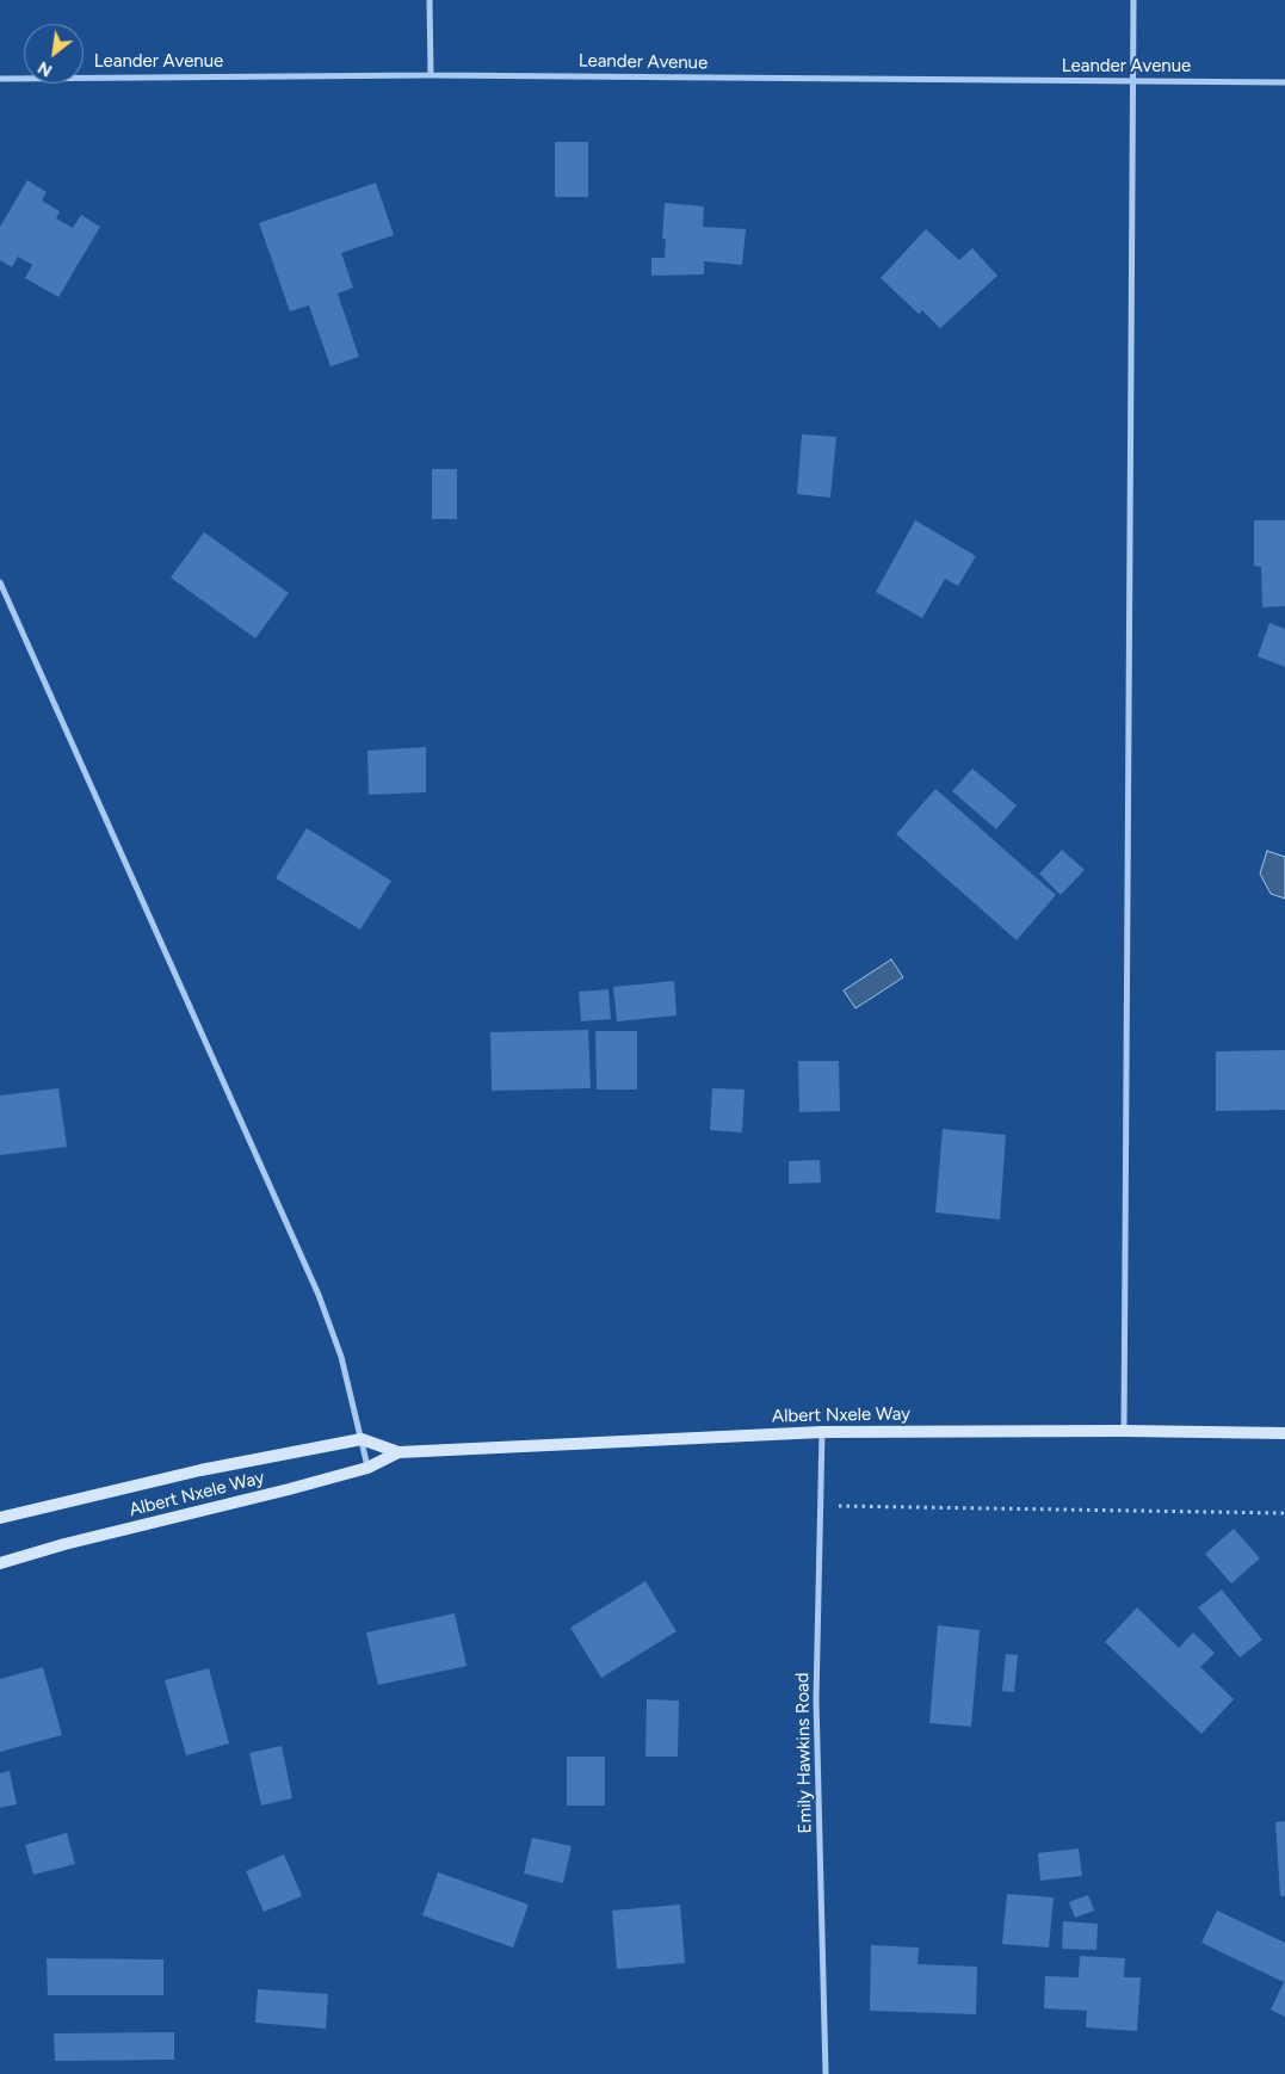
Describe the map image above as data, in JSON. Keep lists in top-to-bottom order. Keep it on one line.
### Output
{"streets":{"main road":["Albert Nxele Way"],"street":["Leander Avenue","Emily Hawkins Road"]},"crossings":[["Albert Nxele Way","Emily Hawkins Road"]],"north":"bottom left"}
